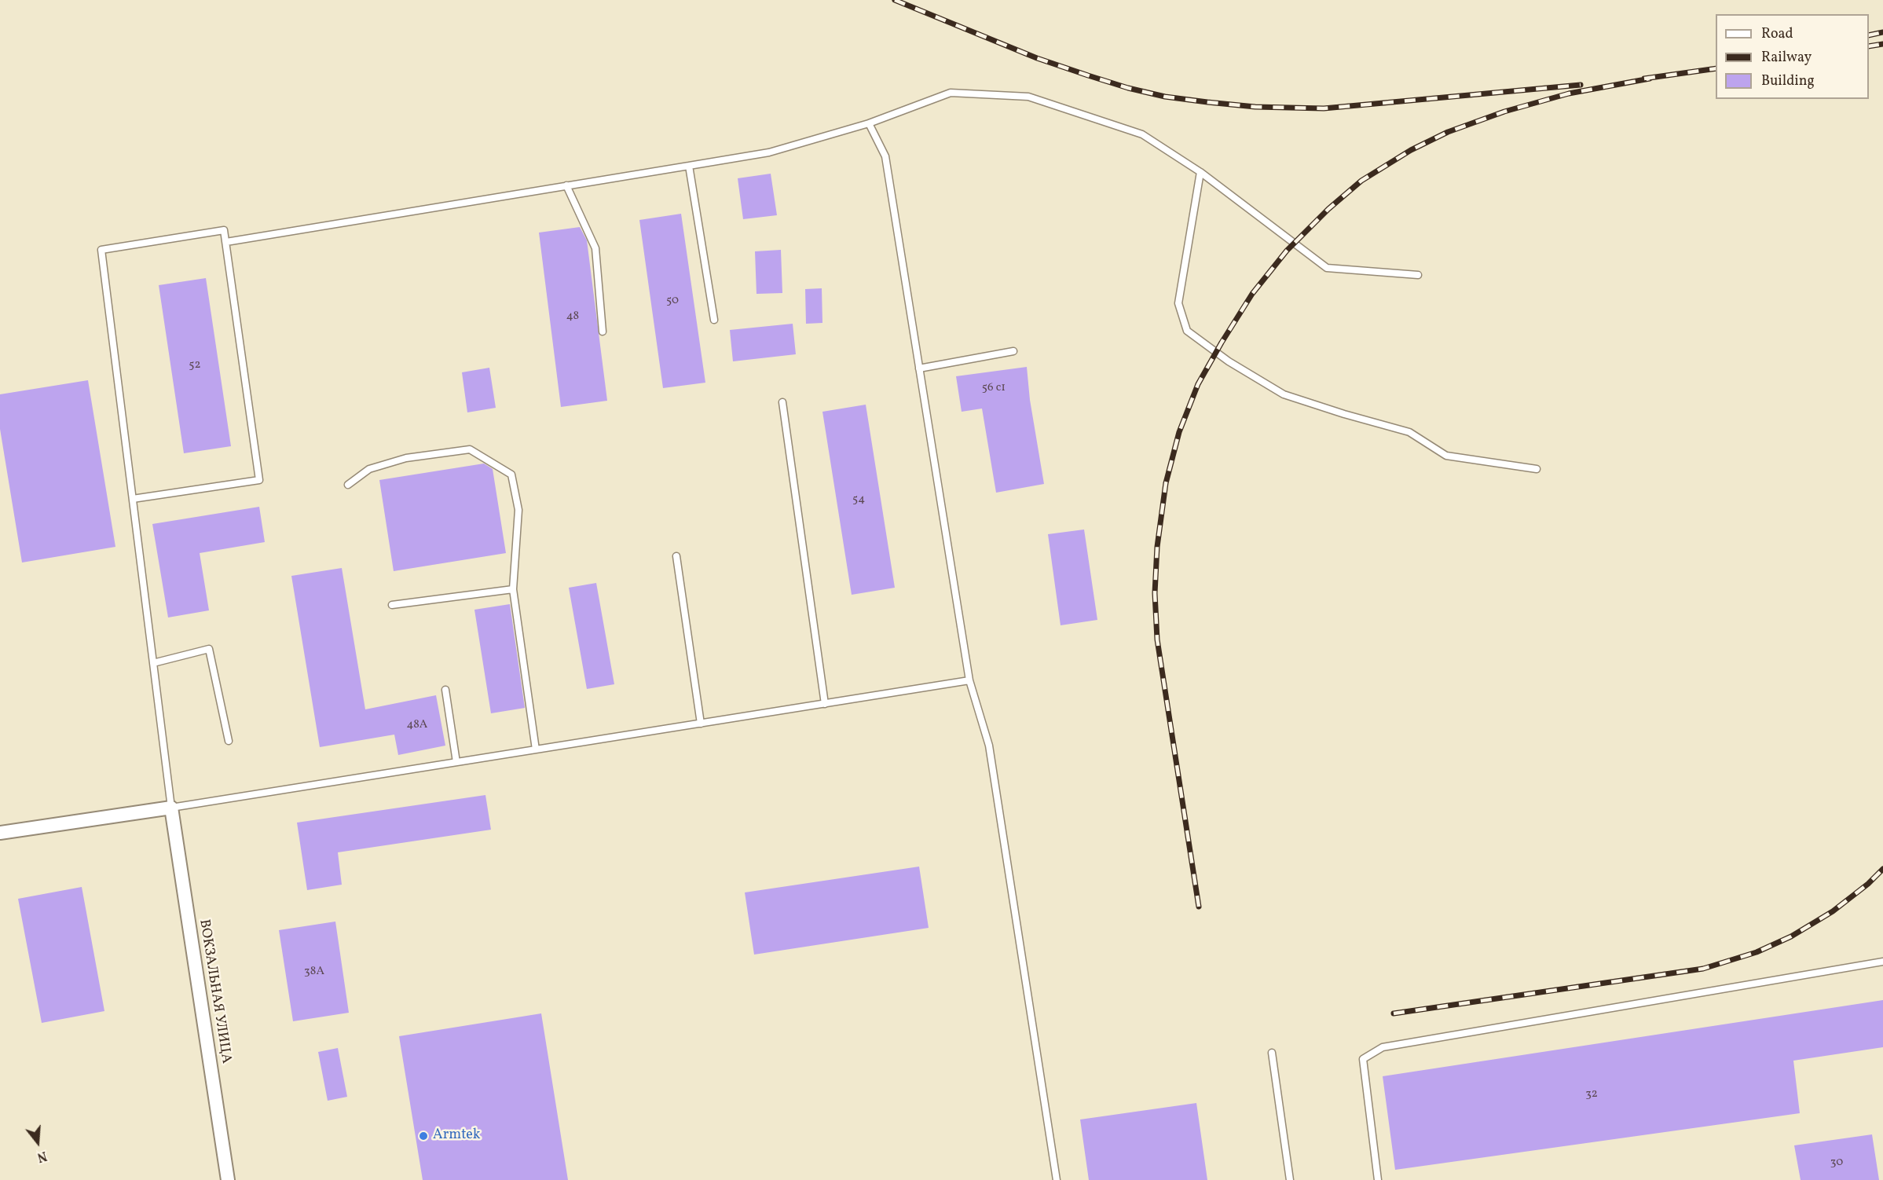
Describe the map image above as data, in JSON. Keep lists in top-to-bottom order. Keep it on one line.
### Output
{"streets":{"street":["ВОКЗАЛЬНАЯ УЛИЦА"]},"places":["Armtek"],"house_numbers":["50","48","52","56 с1","54","48А","38А","32","30"],"legend":["Road","Railway","Building"],"north":"bottom"}
